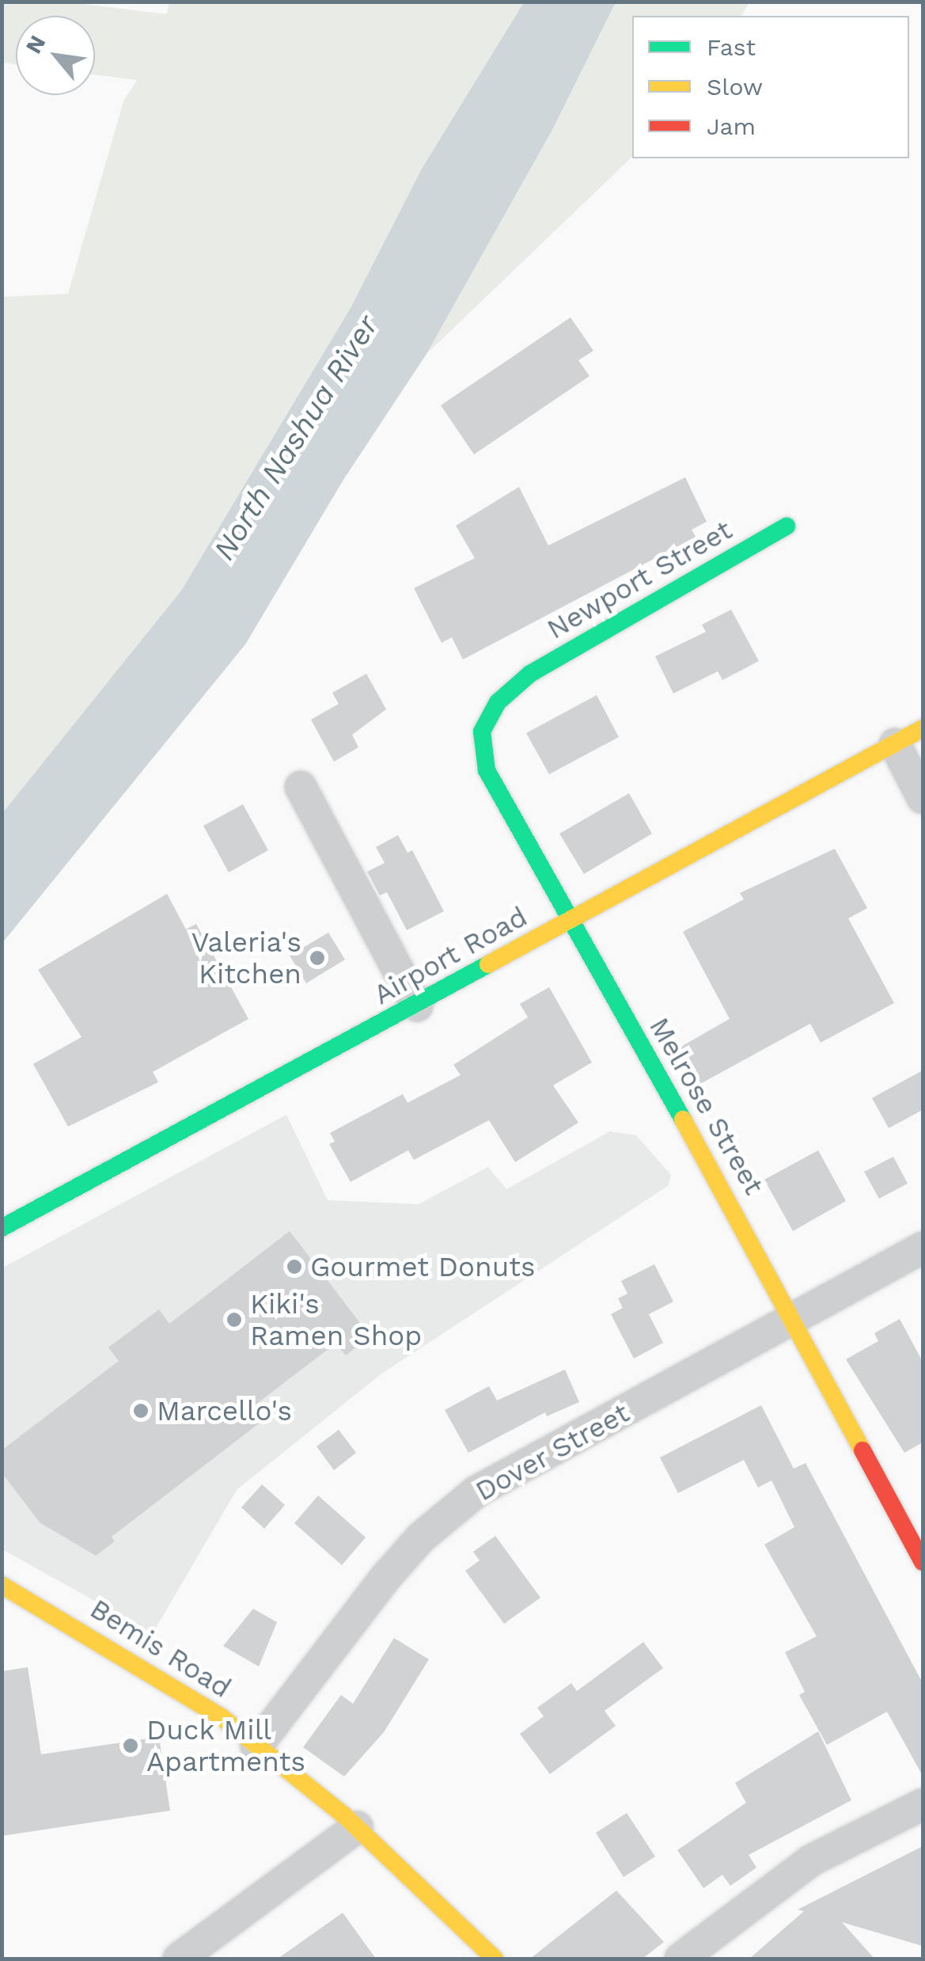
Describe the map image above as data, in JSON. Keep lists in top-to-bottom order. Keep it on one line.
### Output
{"streets":{"main road":["Newport Street","Airport Road","Melrose Street","Bemis Road"],"street":["Dover Street"]},"crossings":[["Newport Street","Melrose Street"],["Airport Road","Melrose Street"],["Melrose Street","Dover Street"],["Dover Street","Bemis Road"]],"water":["North Nashua River"],"places":["Valeria's Kitchen","Gourmet Donuts","Kiki's Ramen Shop","Marcello's","Duck Mill Apartments"],"legend":["Fast","Slow","Jam"],"north":"top left"}
